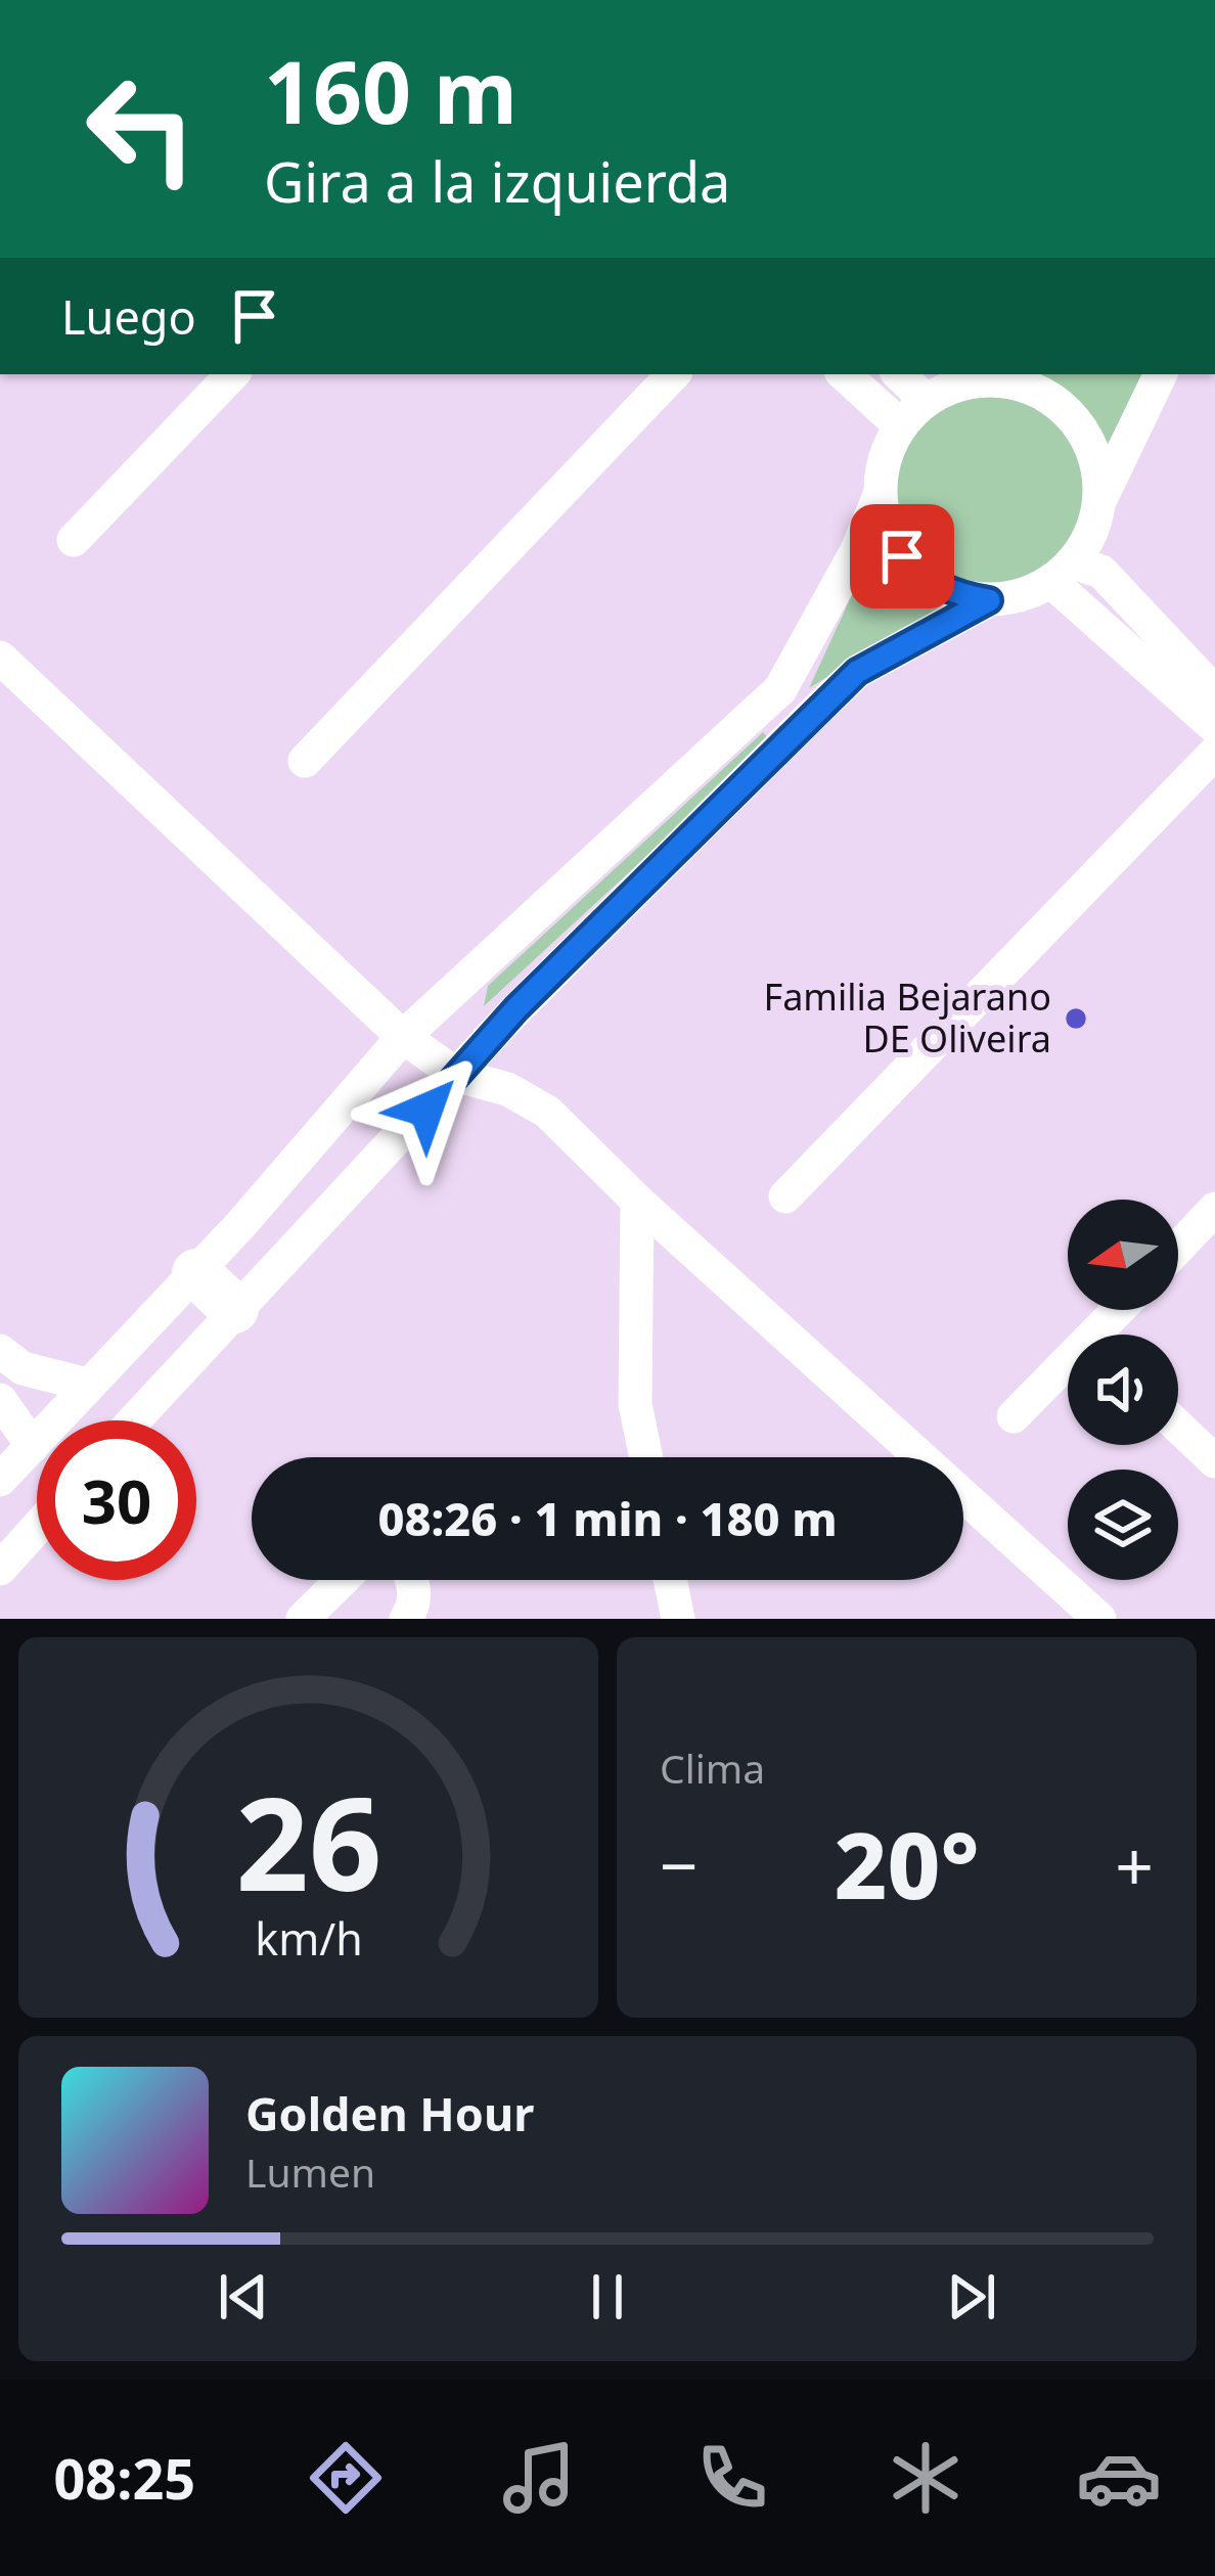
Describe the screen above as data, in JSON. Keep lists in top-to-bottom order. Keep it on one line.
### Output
{"places":["Familia Bejarano DE Oliveira"],"north":"left","page":{"turn":["160 m","Gira a la izquierda"],"then":"Luego","limit":"30","trip":"08:26 · 1 min · 180 m","tile":"Clima","heat":["−","20°","+"],"song":["Golden Hour","Lumen"],"tabs":"08:25","gauge":["26","km/h"]}}
